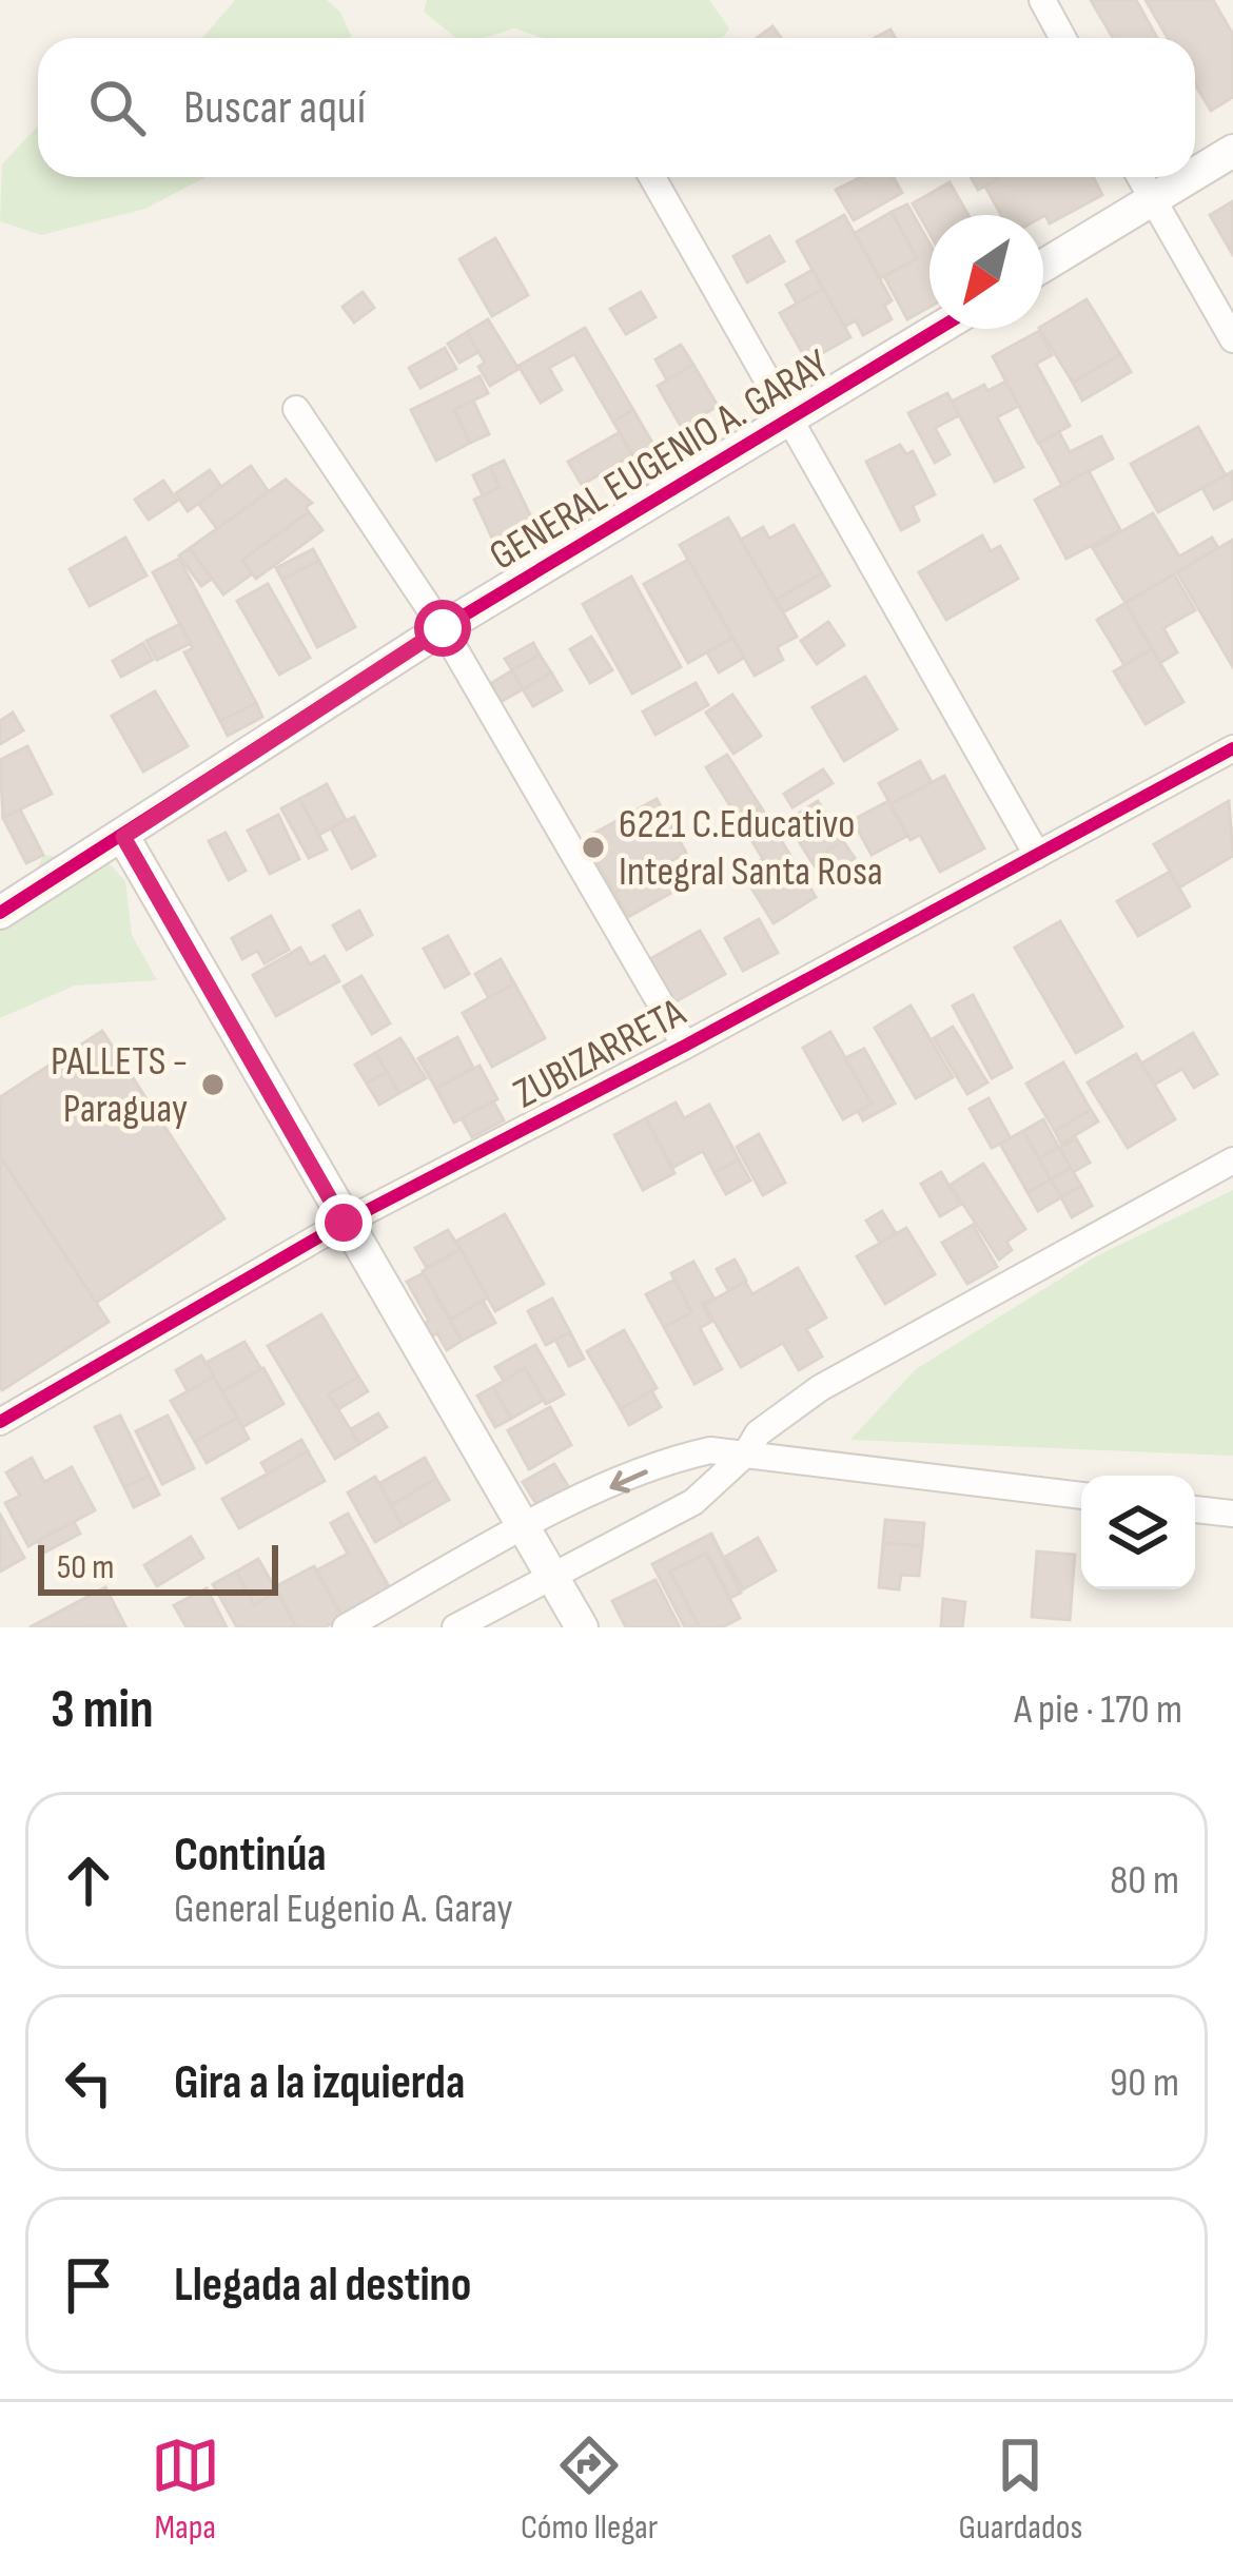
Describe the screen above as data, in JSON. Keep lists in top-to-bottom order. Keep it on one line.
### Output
{"streets":{"street":["GENERAL EUGENIO A. GARAY","ZUBIZARRETA"]},"places":["6221 C.Educativo Integral Santa Rosa","PALLETS - Paraguay"],"scale_bar":"50 m","north":"bottom left","page":{"search":"Buscar aquí","scale":"50 m","heading":["3 min","A pie · 170 m"],"list":[["Continúa","General Eugenio A. Garay","80 m"],["Gira a la izquierda","90 m"],"Llegada al destino"],"nav":["Mapa","Cómo llegar","Guardados"]}}
